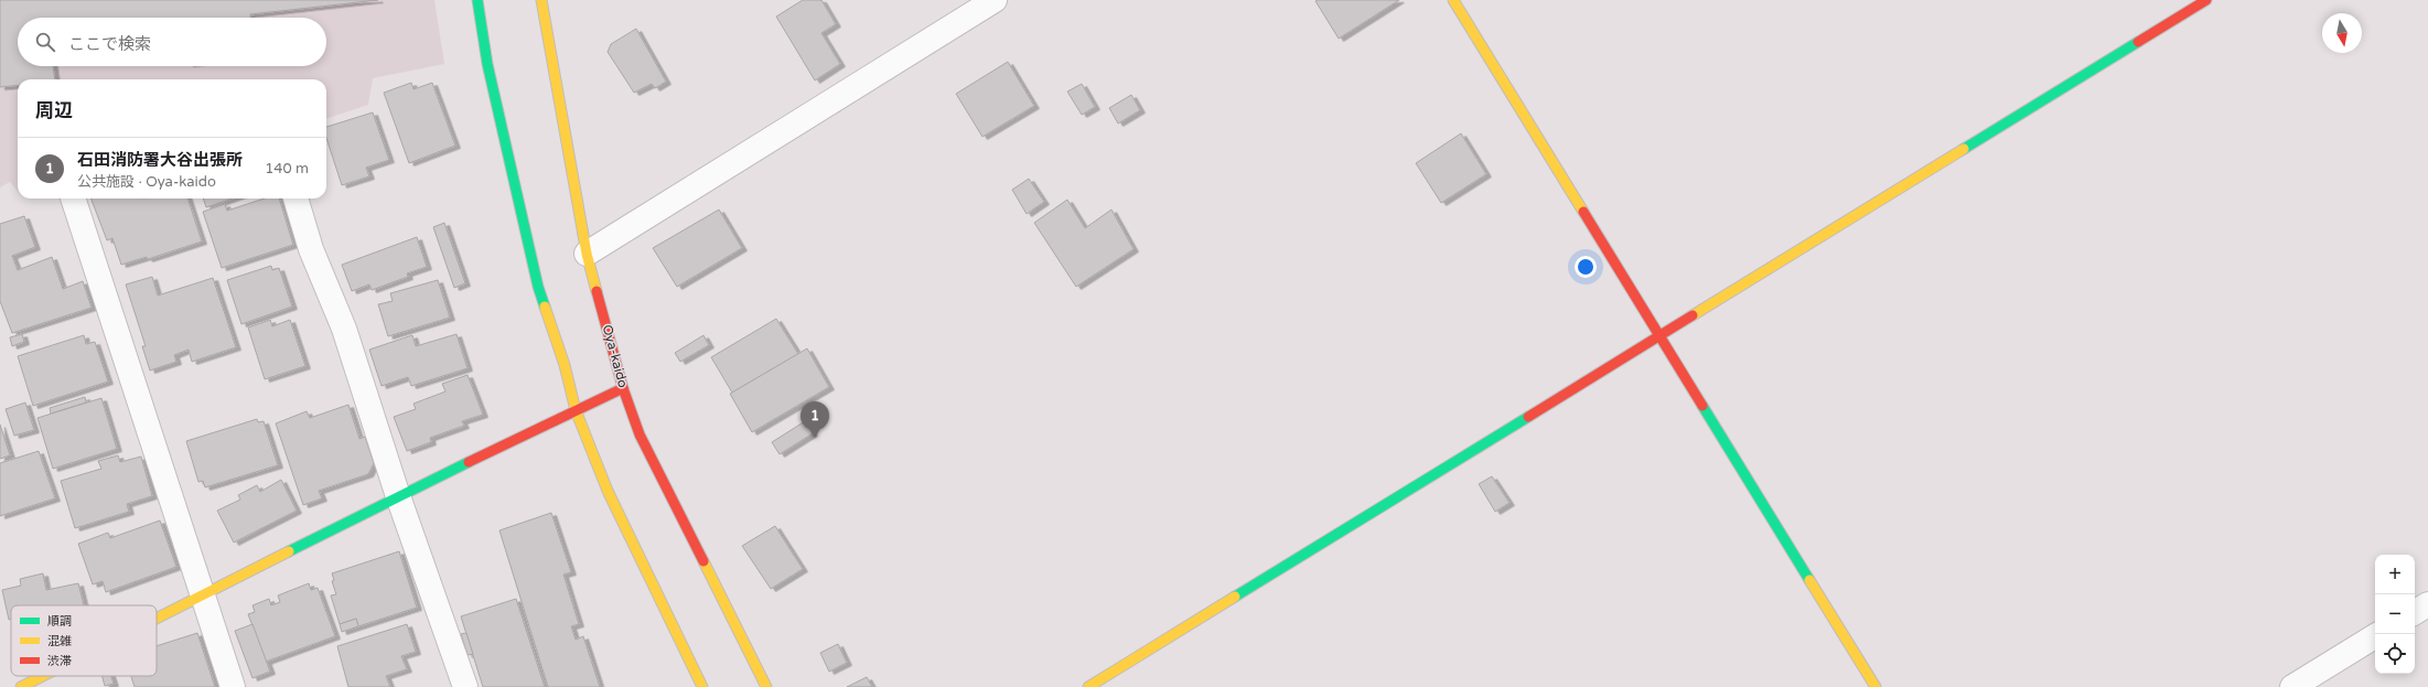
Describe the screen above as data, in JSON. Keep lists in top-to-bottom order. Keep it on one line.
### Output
{"streets":{"street":["Oya-kaido"]},"legend":["順調","混雑","渋滞"],"north":"bottom","page":{"search":"ここで検索","heading":"周辺","list":[{"mark":"1","name":"石田消防署大谷出張所","note":"公共施設 · Oya-kaido","value":"140 m"}],"pins":"1","map_buttons":["+","−"]}}
